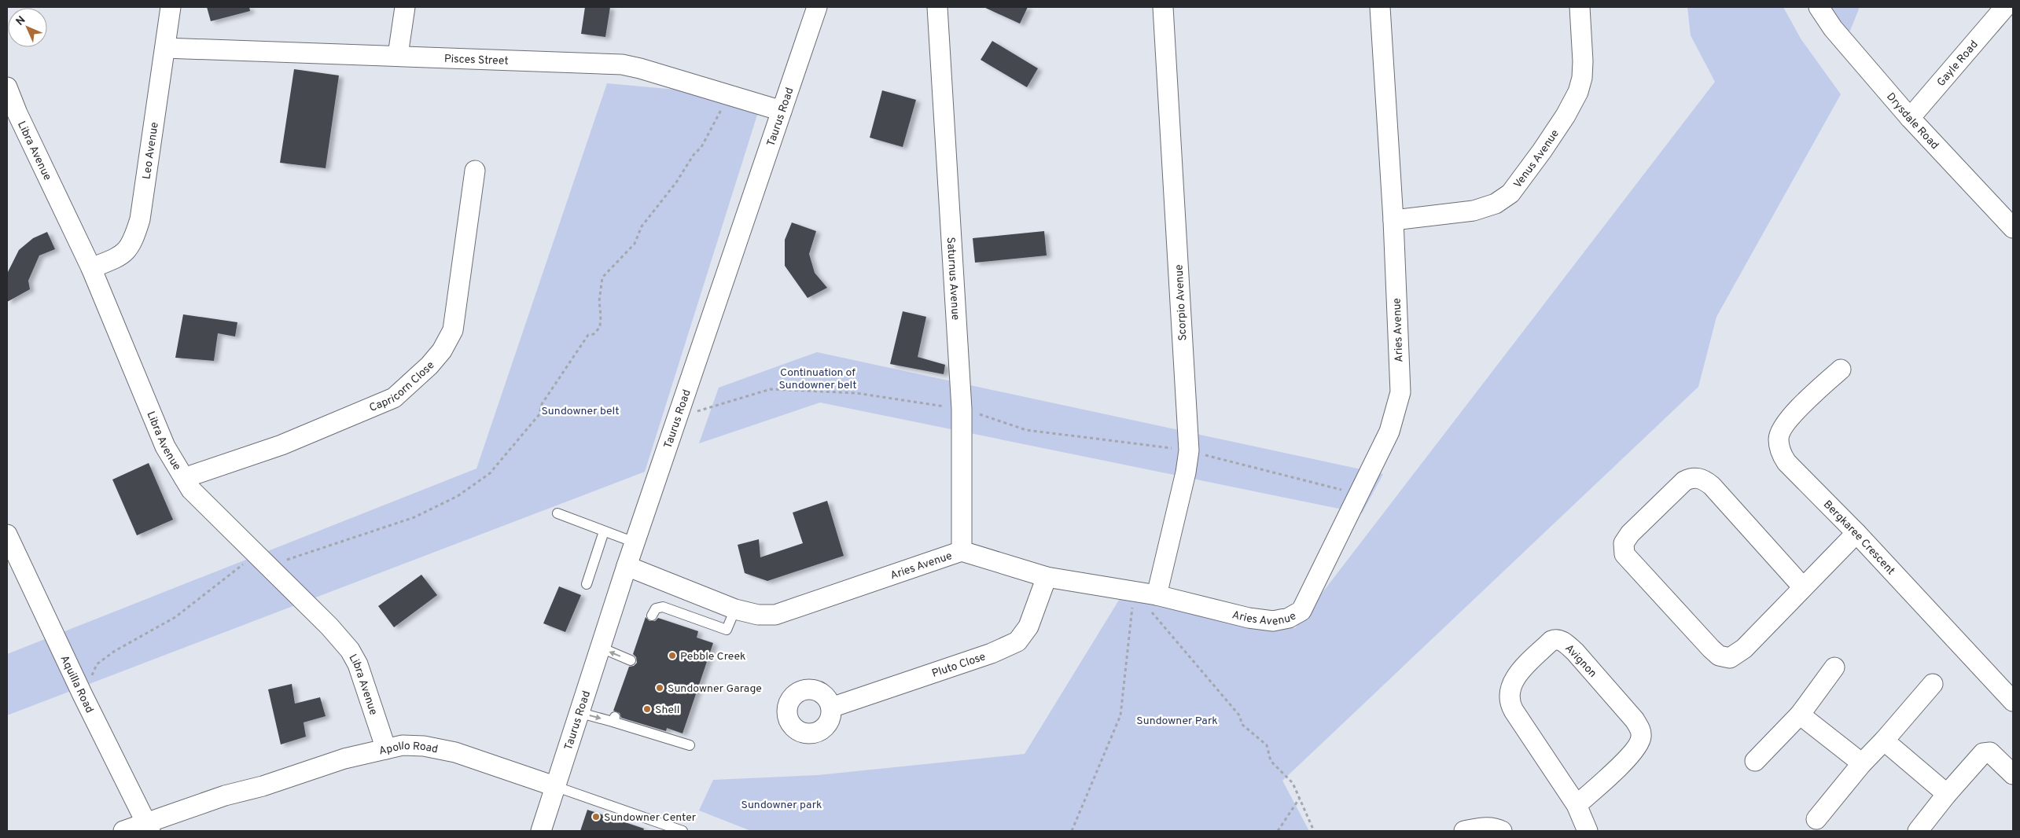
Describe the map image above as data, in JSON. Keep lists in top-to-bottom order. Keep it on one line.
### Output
{"streets":{"street":["Pisces Street","Gayle Road","Taurus Road","Drysdale Road","Libra Avenue","Leo Avenue","Venus Avenue","Saturnus Avenue","Scorpio Avenue","Aries Avenue","Capricorn Close","Bergkaree Crescent","Avignon","Pluto Close","Aquilla Road","Apollo Road"]},"crossings":[["Pisces Street","Taurus Road"],["Pisces Street","Leo Avenue"],["Gayle Road","Drysdale Road"],["Taurus Road","Aries Avenue"],["Taurus Road","Apollo Road"],["Libra Avenue","Leo Avenue"],["Libra Avenue","Capricorn Close"],["Libra Avenue","Apollo Road"],["Venus Avenue","Aries Avenue"],["Saturnus Avenue","Aries Avenue"],["Scorpio Avenue","Aries Avenue"],["Aries Avenue","Pluto Close"],["Aquilla Road","Apollo Road"]],"parks":["Continuation of Sundowner belt","Sundowner belt","Sundowner Park","Sundowner park"],"places":["Pebble Creek","Sundowner Garage","Shell","Sundowner Center"],"north":"top left"}
